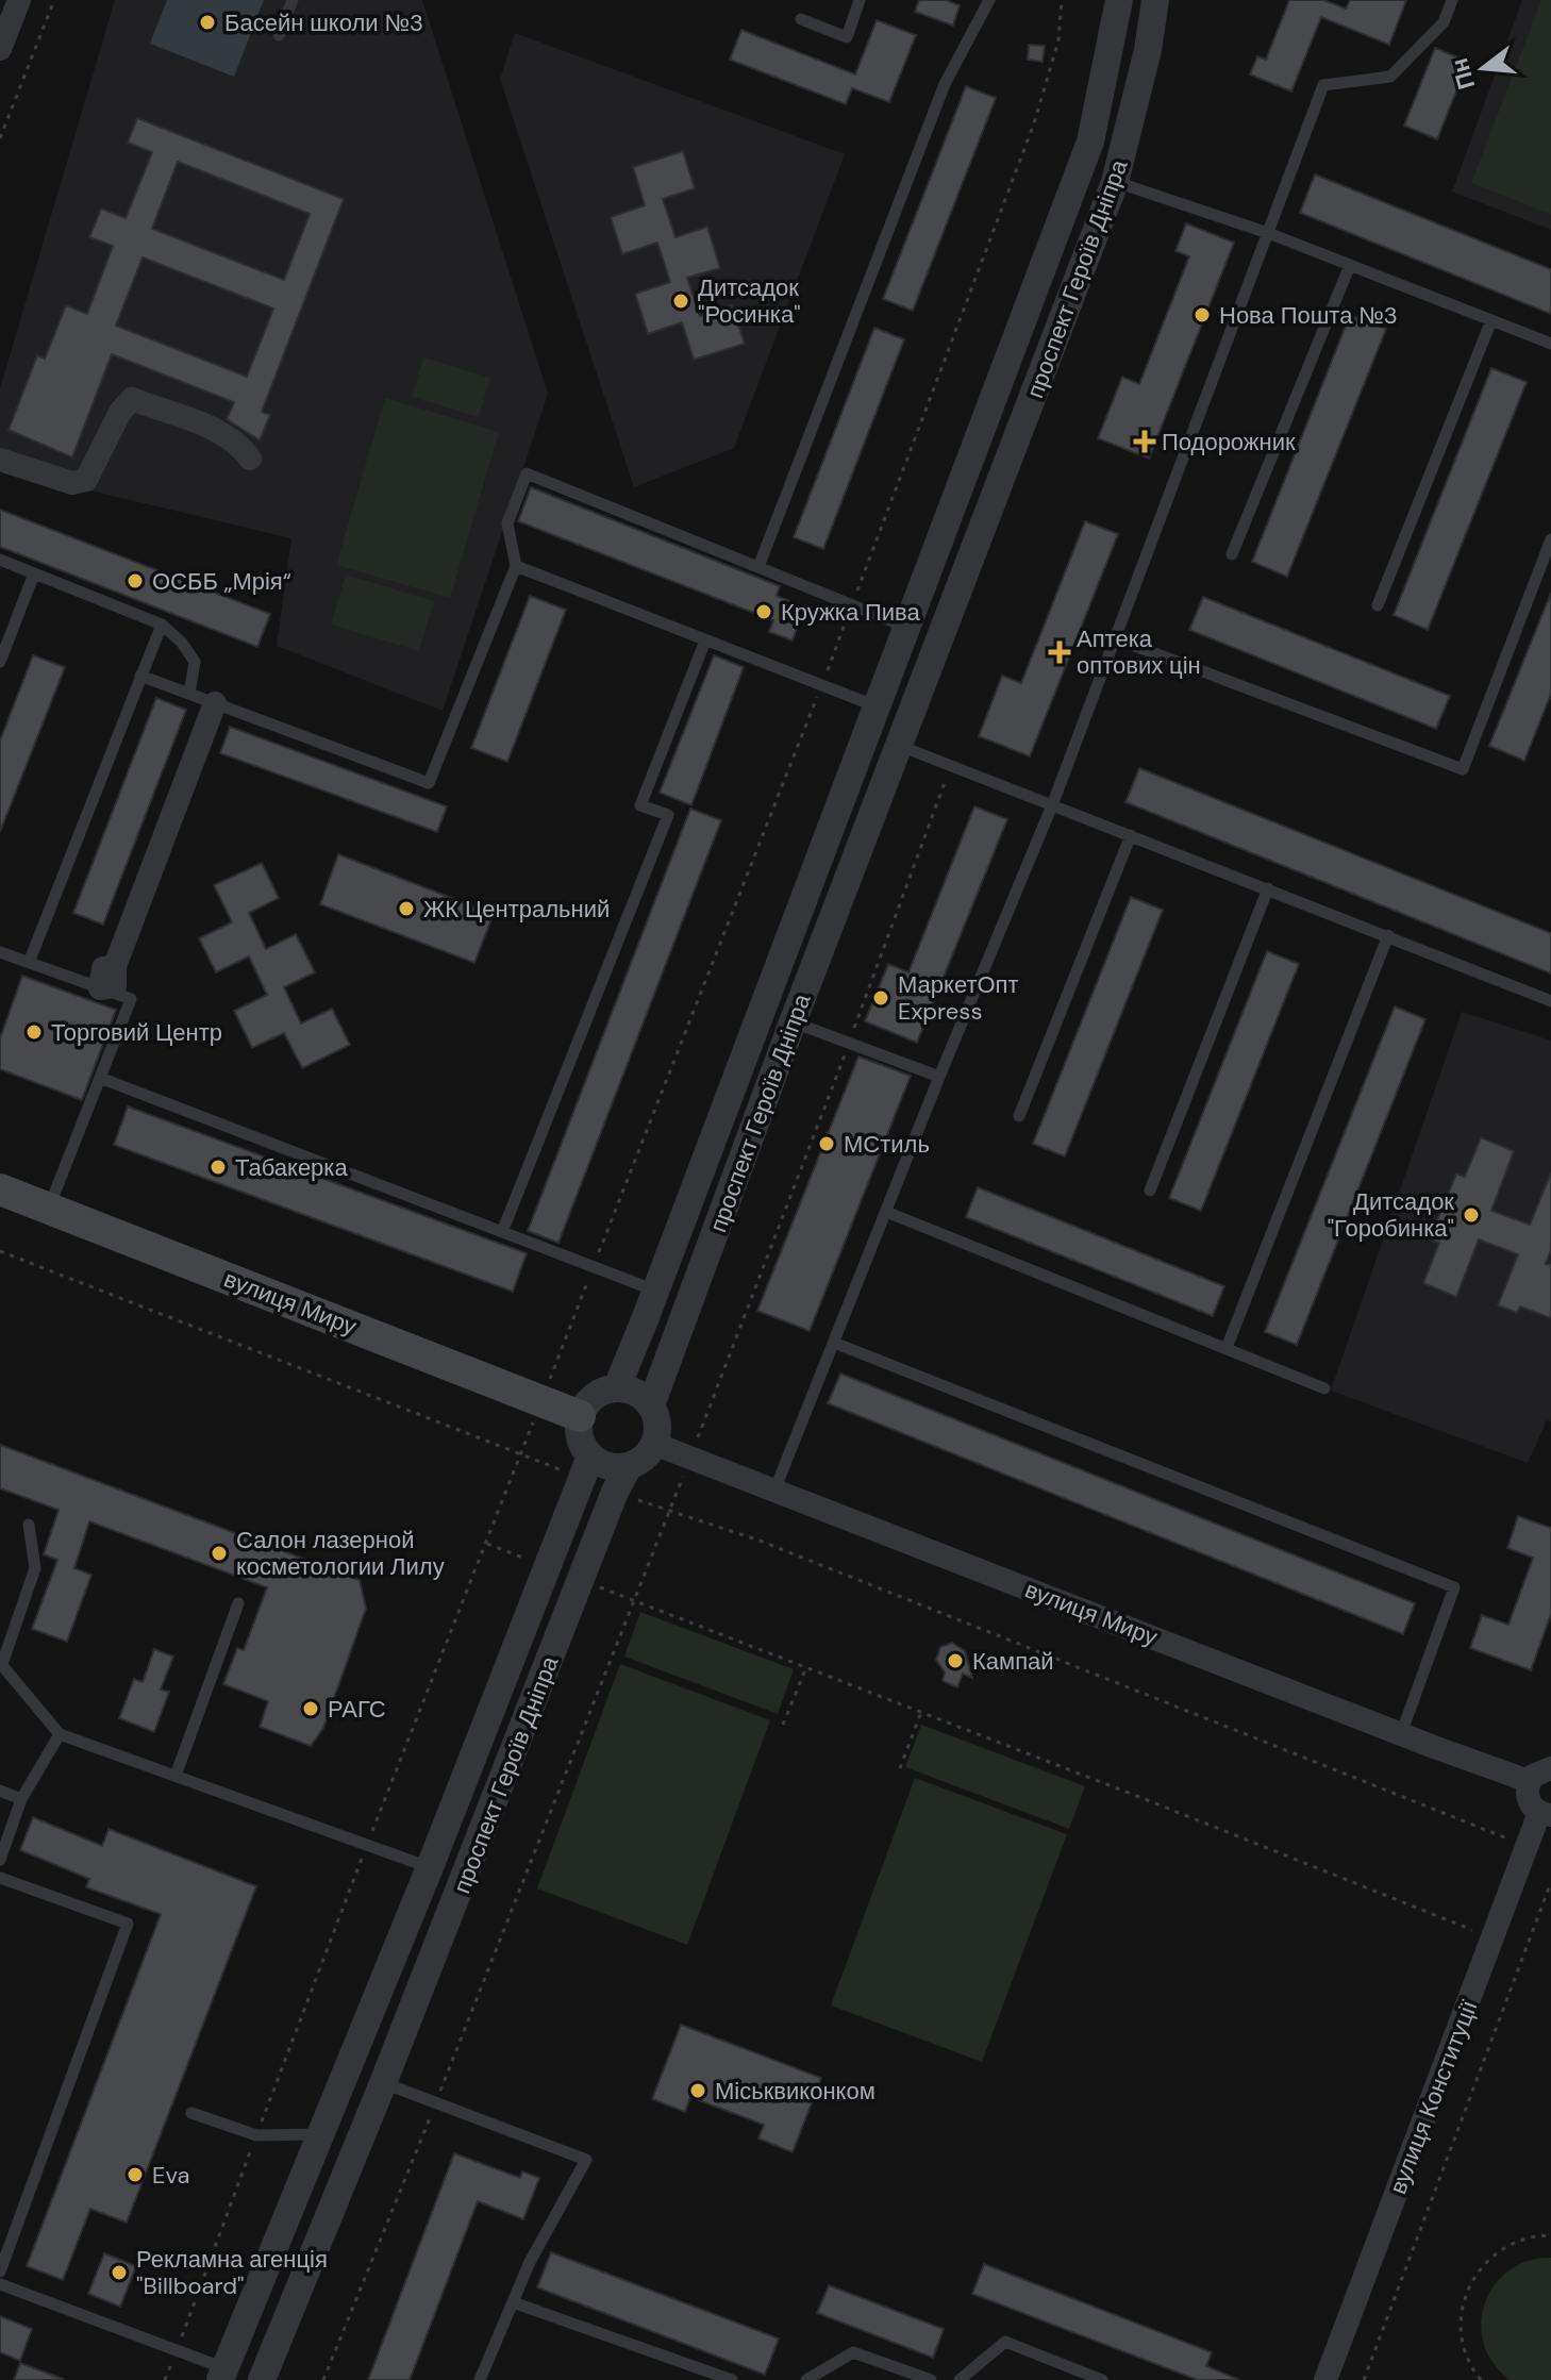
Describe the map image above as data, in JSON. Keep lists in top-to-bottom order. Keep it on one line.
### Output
{"streets":{"main road":["вулиця Миру"],"street":["проспект Героїв Дніпра","вулиця Конституції"]},"crossings":[["проспект Героїв Дніпра","вулиця Миру"]],"places":{"other":["Басейн школи №3","Дитсадок \"Росинка\"","Нова Пошта №3","ОСББ „Мрія“","Кружка Пива","ЖК Центральний","МаркетОпт Express","Торговий Центр","МСтиль","Табакерка","Дитсадок \"Горобинка\"","Салон лазерной косметологии Лилу","Кампай","РАГС","Міськвиконком","Eva","Рекламна агенція \"Billboard\""],"health":["Подорожник","Аптека оптових цін"]},"north":"left"}
